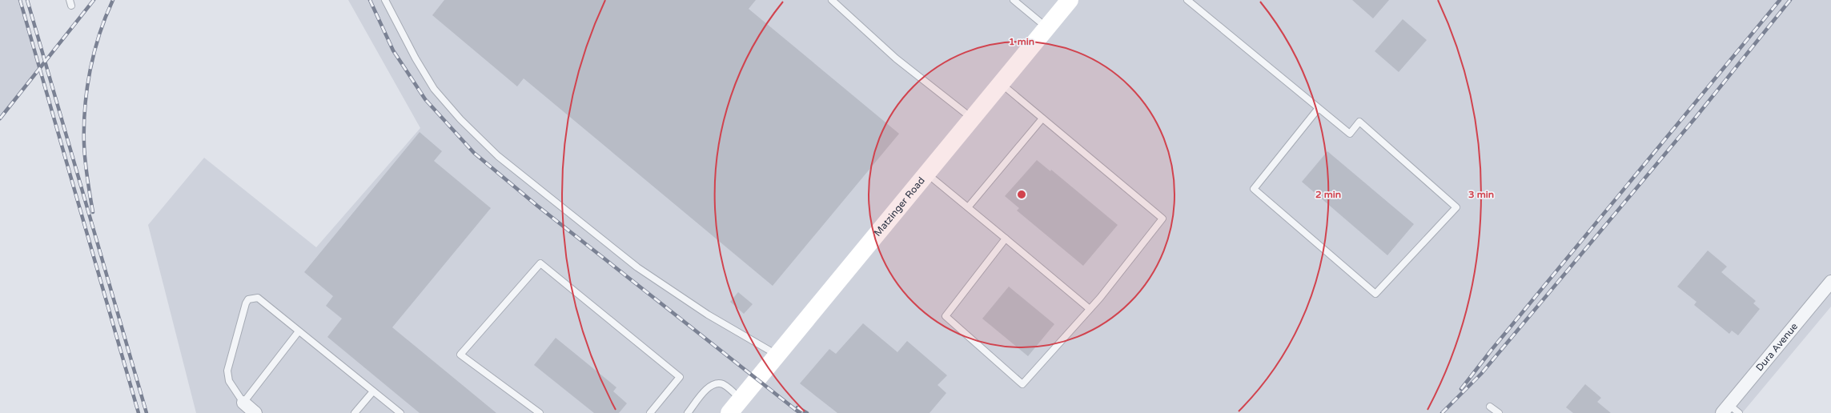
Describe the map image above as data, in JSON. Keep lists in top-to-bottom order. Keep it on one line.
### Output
{"streets":{"street":["Matzinger Road","Dura Avenue"]},"rings":["1 min","2 min","3 min"]}
